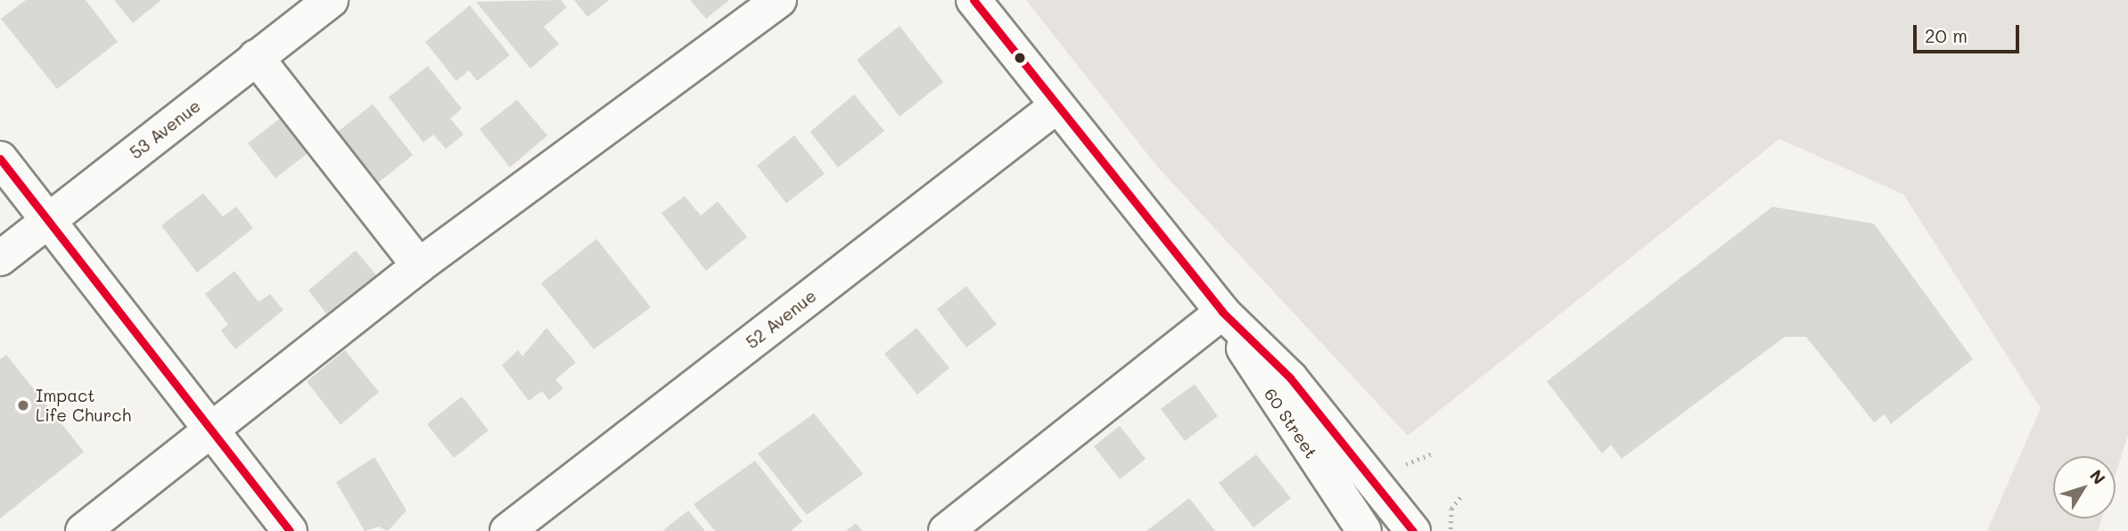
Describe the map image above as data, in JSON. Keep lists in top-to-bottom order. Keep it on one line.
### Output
{"streets":{"street":["53 Avenue","52 Avenue","60 Street"]},"crossings":[["52 Avenue","60 Street"]],"places":["Impact Life Church"],"scale_bar":"20 m","north":"top right"}
